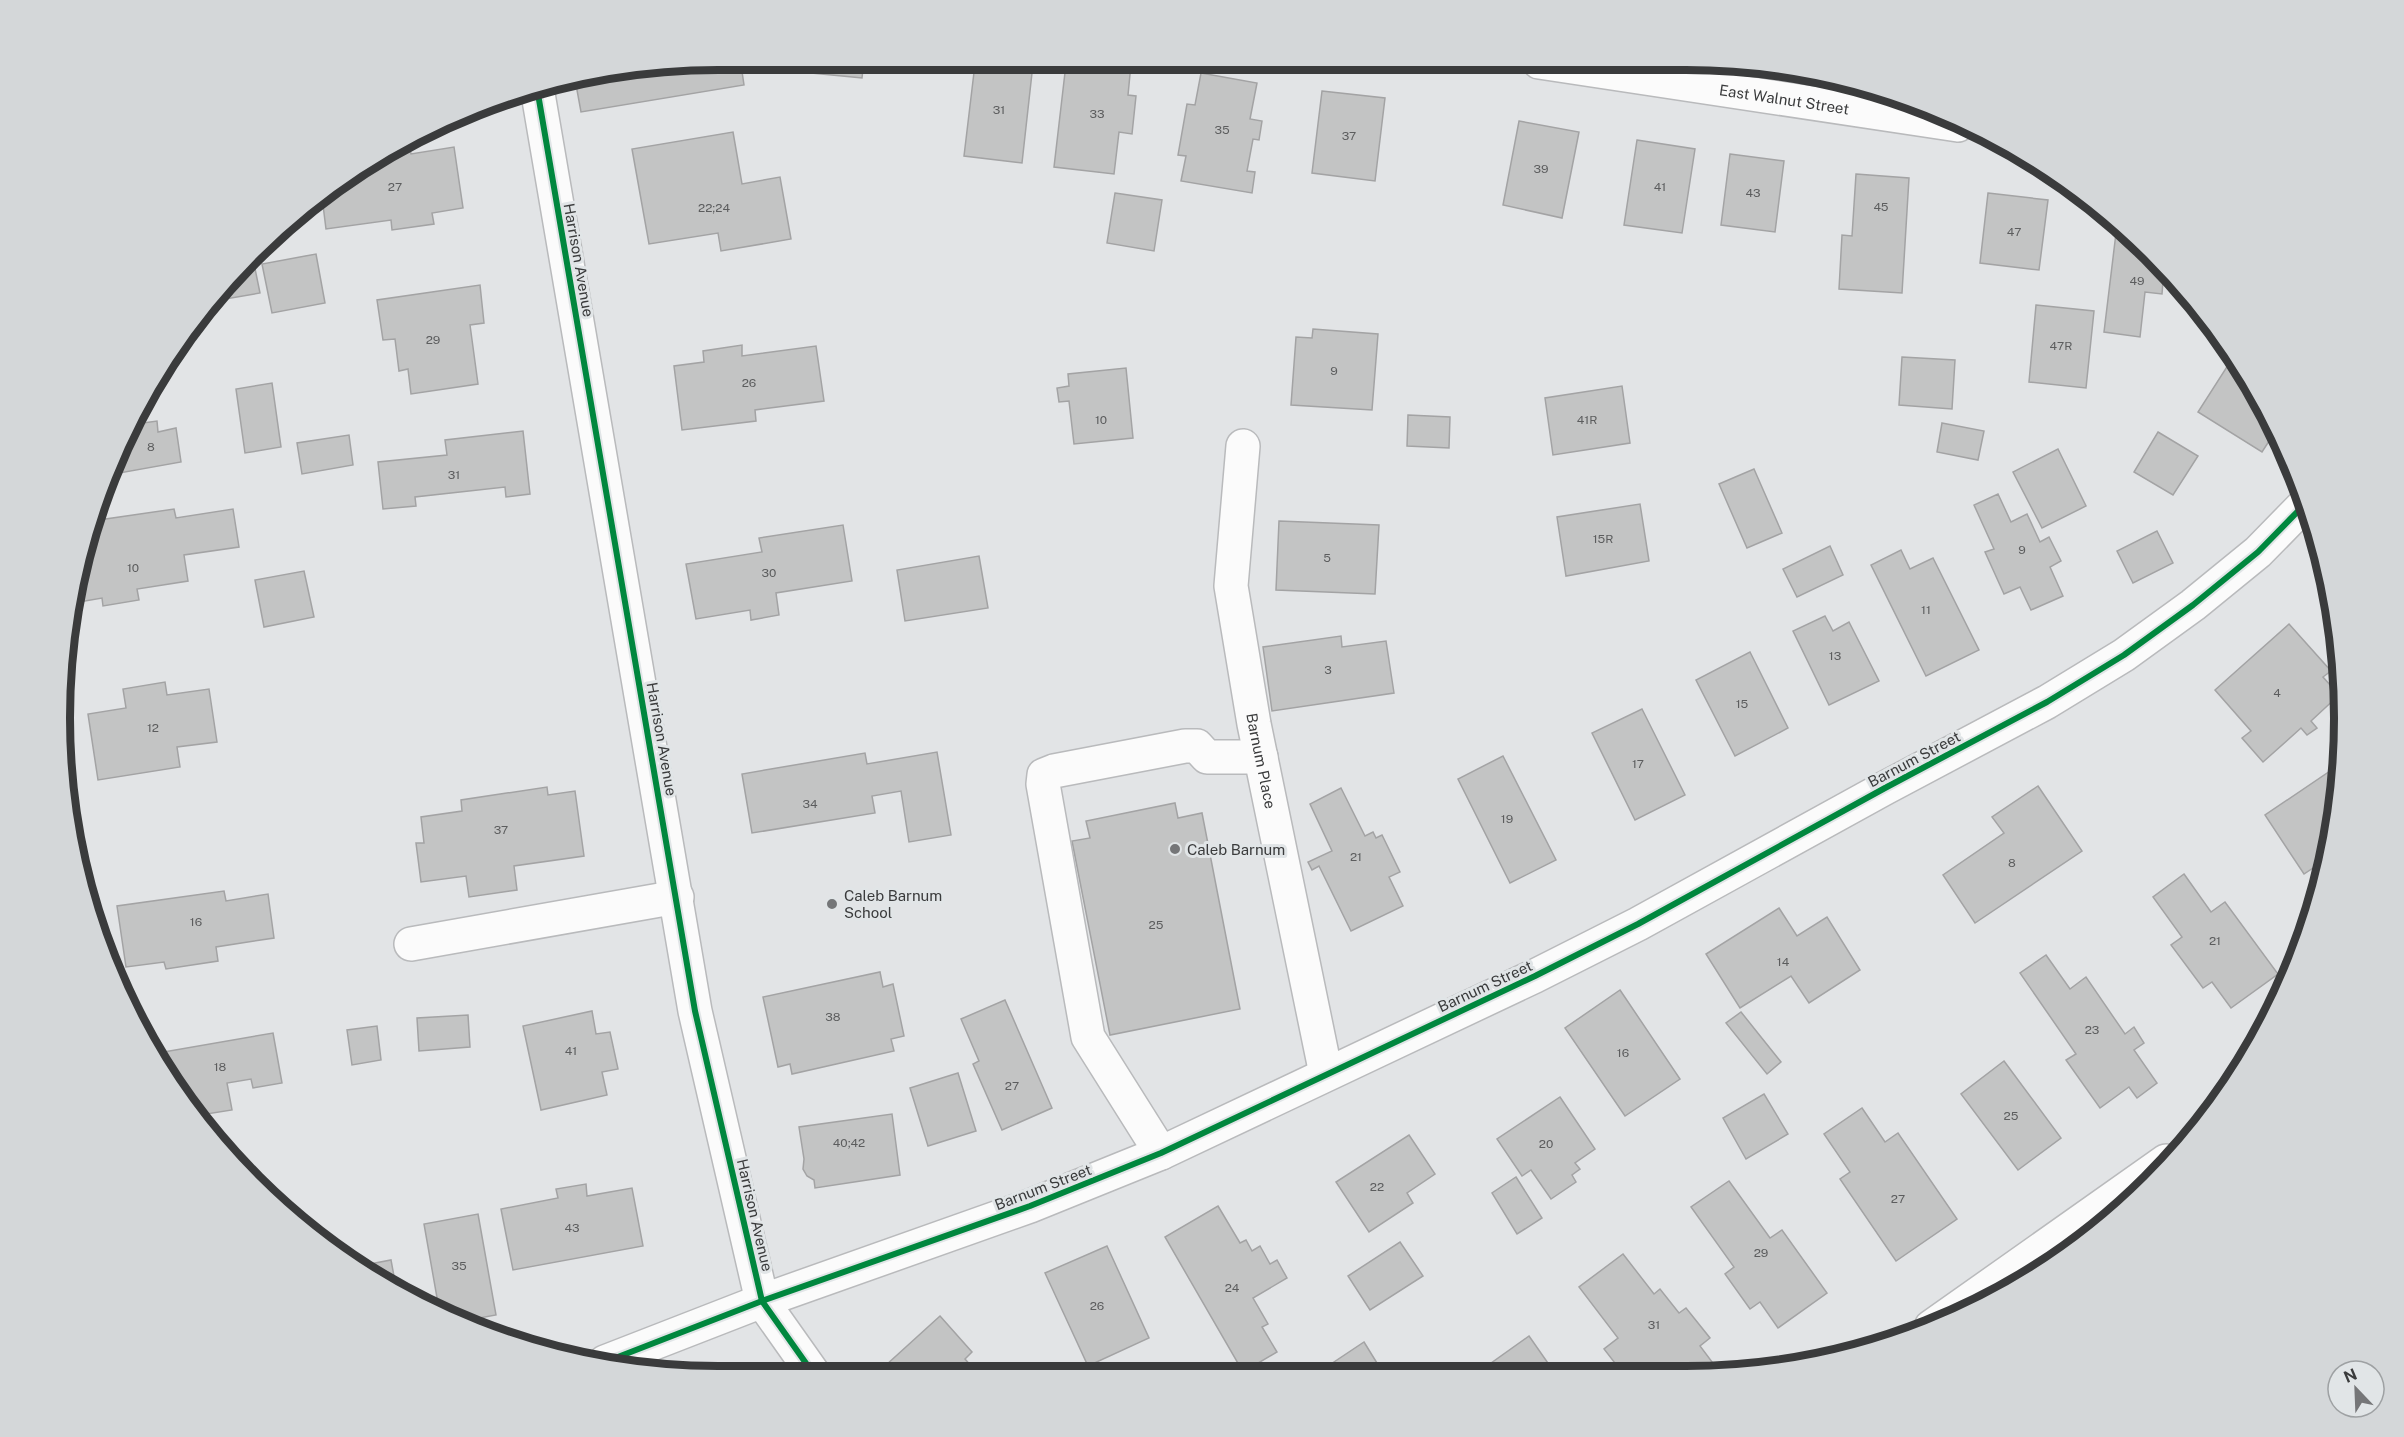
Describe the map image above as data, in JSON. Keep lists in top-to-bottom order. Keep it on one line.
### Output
{"streets":{"street":["East Walnut Street","Harrison Avenue","Barnum Street","Barnum Place"]},"crossings":[["Harrison Avenue","Barnum Street"],["Barnum Street","Barnum Place"]],"places":["Caleb Barnum","Caleb Barnum School"],"house_numbers":["31","33","35","37","39","27","41","43","45","22;24","47","49","29","47R","9","26","10","41R","8","31","15R","9","5","10","30","11","13","3","4","15","12","17","34","19","37","21","8","16","25","21","14","38","23","41","16","18","27","25","40;42","20","22","27","43","29","35","24","26","31"],"north":"top left"}
